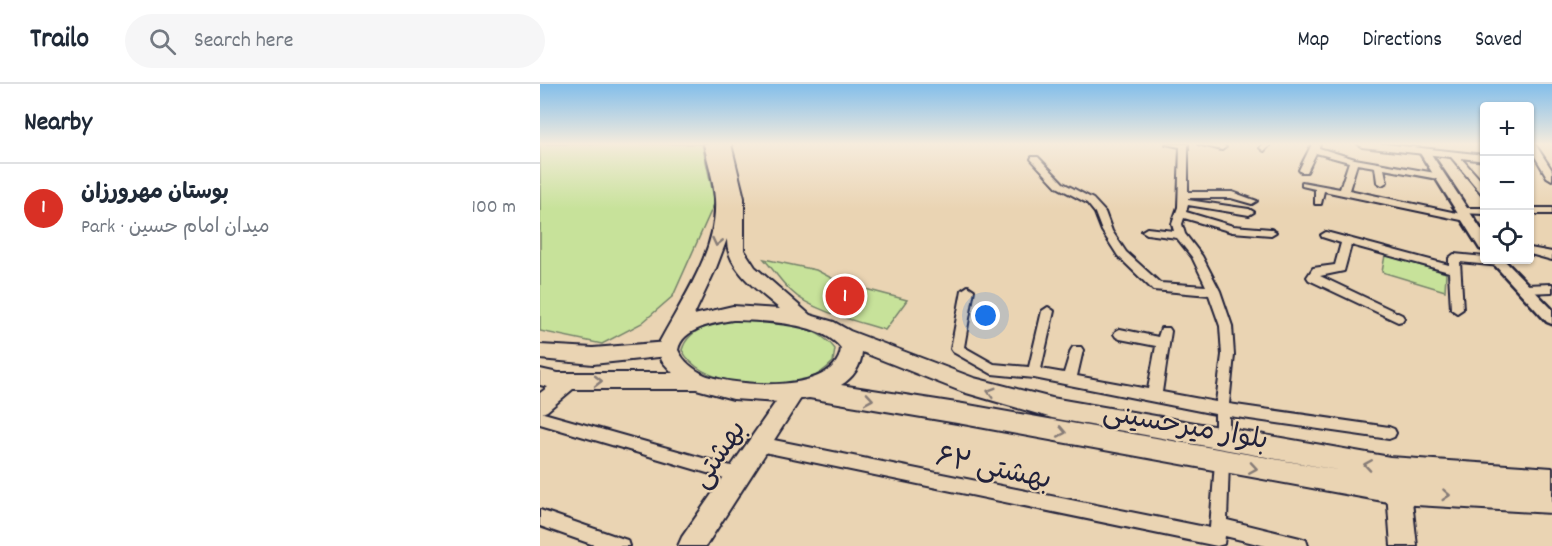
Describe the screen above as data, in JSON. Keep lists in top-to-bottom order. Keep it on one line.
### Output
{"streets":{"main road":["بلوار میرحسینی","بهشتی"],"street":["بهشتی ۶۲"]},"crossings":[["بلوار میرحسینی","بهشتی"],["بهشتی","بهشتی ۶۲"]],"page":{"header":"Trailo","search":"Search here","nav":["Map","Directions","Saved"],"heading":"Nearby","map_buttons":["+","−"],"list":[{"mark":"1","name":"بوستان مهرورزان","note":"Park · میدان امام حسین","value":"100 m"}],"pins":"1"}}
